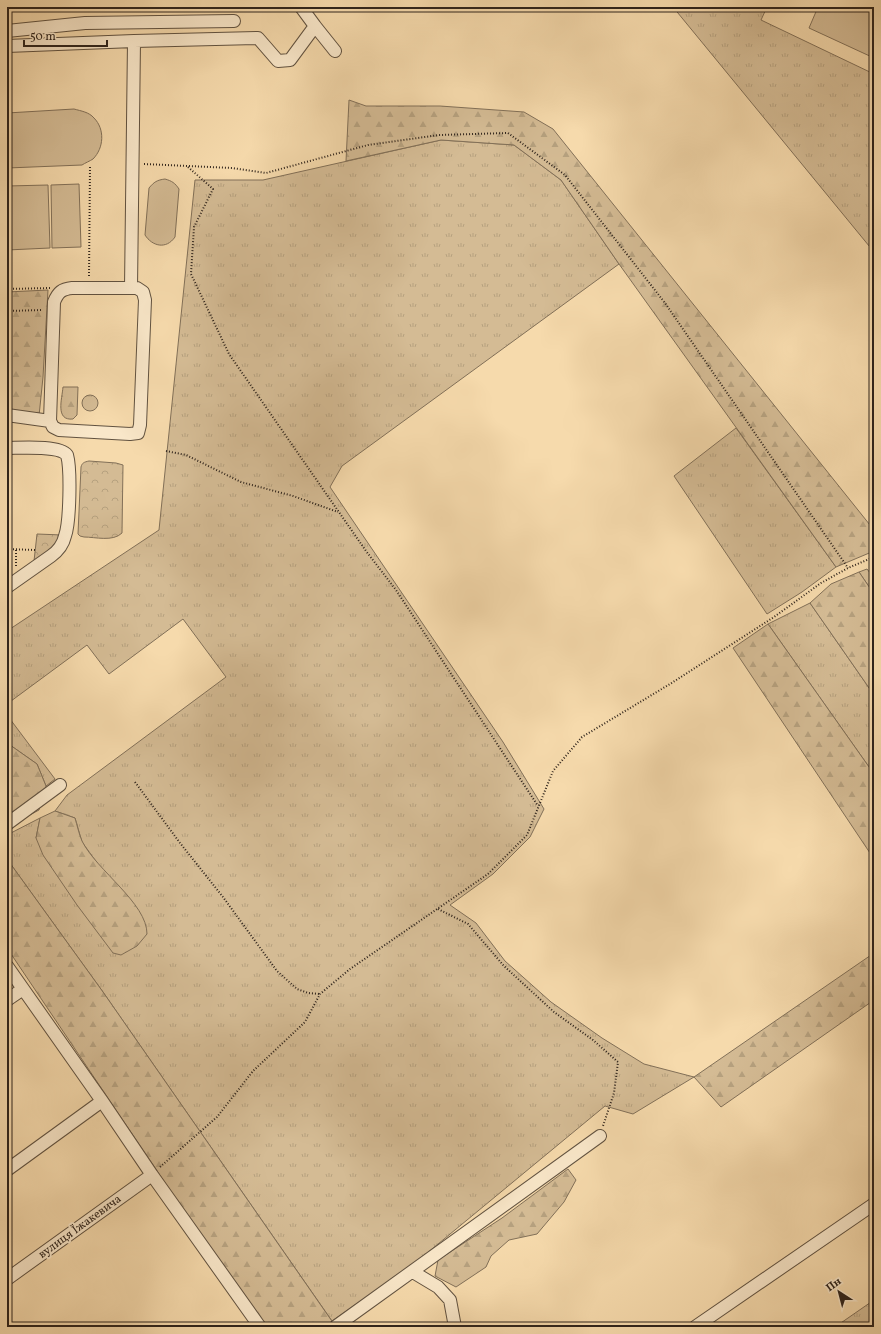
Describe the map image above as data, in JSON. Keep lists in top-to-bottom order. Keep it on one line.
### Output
{"streets":{"street":["вулиця Їжакевича"]},"scale_bar":"50 m","north":"top left"}
